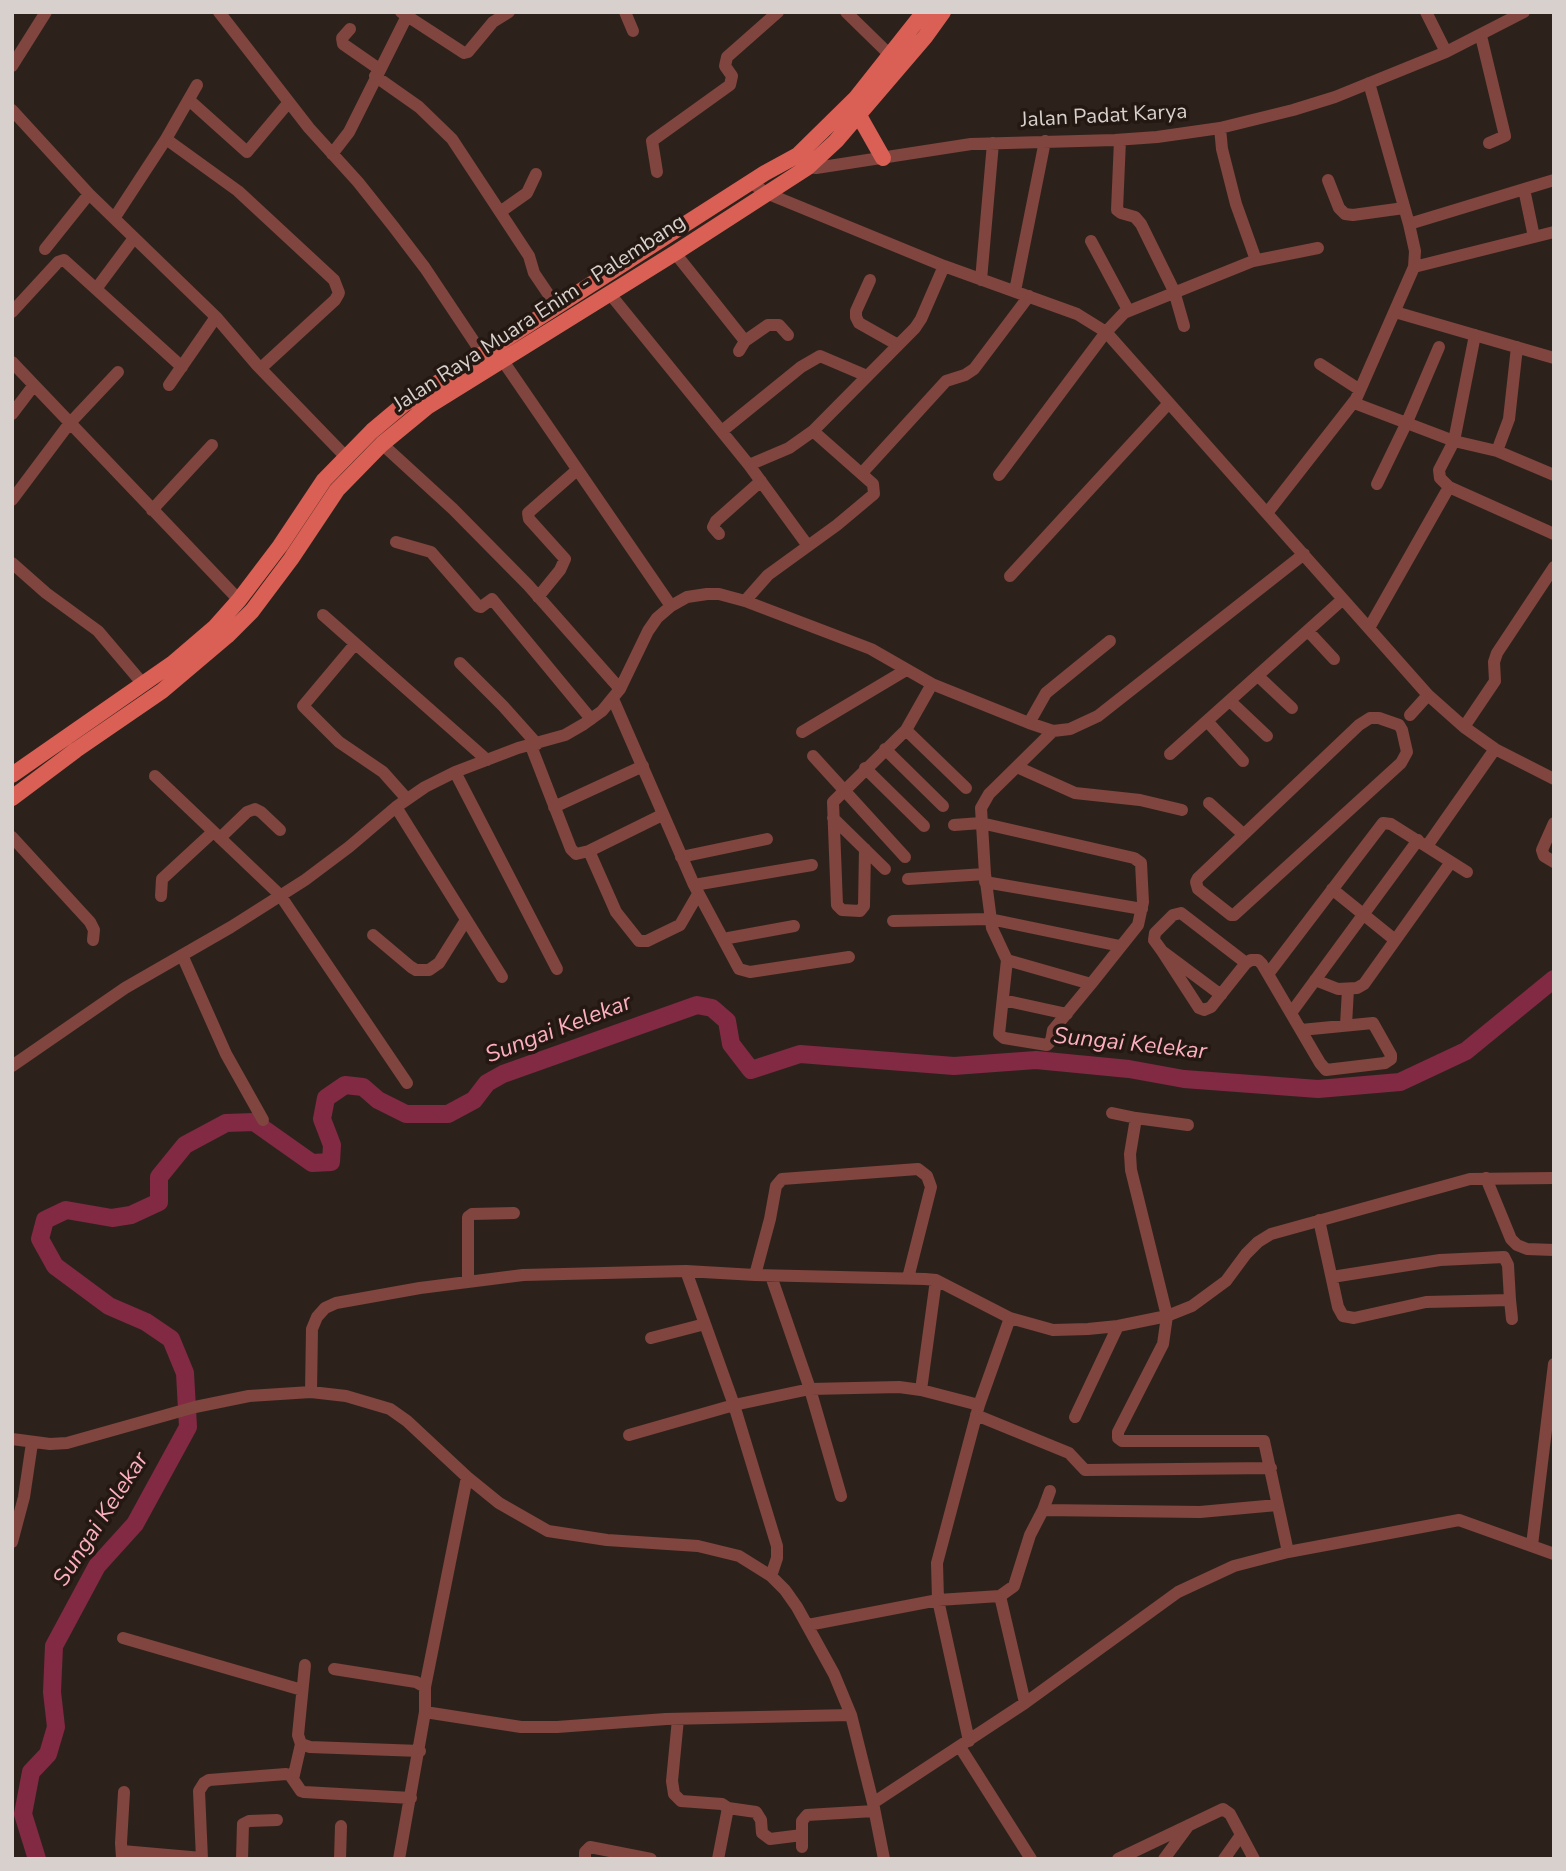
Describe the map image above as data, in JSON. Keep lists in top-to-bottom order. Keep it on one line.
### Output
{"streets":{"main road":["Jalan Raya Muara Enim - Palembang"],"street":["Jalan Padat Karya"]},"crossings":[["Jalan Padat Karya","Jalan Raya Muara Enim - Palembang"]],"water":["Sungai Kelekar"]}
